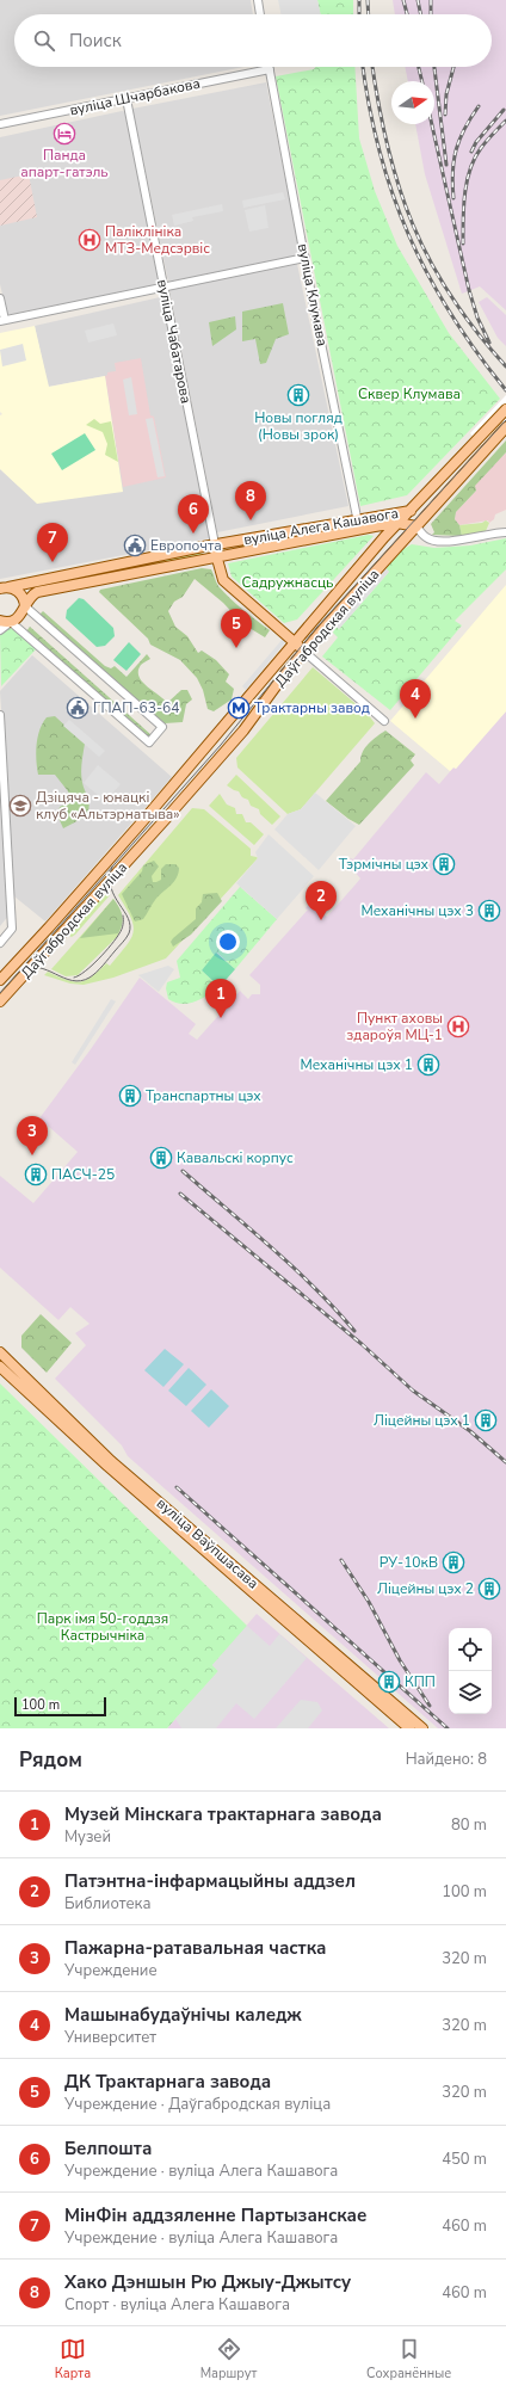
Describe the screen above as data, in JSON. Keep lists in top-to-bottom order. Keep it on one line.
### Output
{"streets":{"main road":["вуліца Чабатарова","вуліца Алега Кашавога","Даўгабродская вуліца","вуліца Ваўпшасава"],"street":["вуліца Шчарбакова","вуліца Клумава"]},"crossings":[["вуліца Шчарбакова","вуліца Клумава"],["вуліца Шчарбакова","вуліца Чабатарова"],["вуліца Клумава","вуліца Алега Кашавога"],["вуліца Чабатарова","вуліца Алега Кашавога"],["вуліца Чабатарова","Даўгабродская вуліца"],["вуліца Алега Кашавога","Даўгабродская вуліца"]],"parks":["Сквер Клумава","Садружнасць","Парк імя 50-годдзя Кастрычніка"],"places":{"hotel":["Панда апарт-гатэль"],"hospital":["Паліклініка МТЗ-Медсэрвіс","Пункт аховы здароўя МЦ-1"],"building":["Новы погляд (Новы зрок)","Тэрмічны цэх","Механічны цэх 3","Механічны цэх 1","Транспартны цэх","Кавальскі корпус","ПАСЧ-25","Ліцейны цэх 1","РУ-10кВ","Ліцейны цэх 2","КПП"],"public building":["Европочта","ГПАП-63-64"],"metro station":["Трактарны завод"],"school or university":["Дзіцяча - юнацкі клуб «Альтэрнатыва»"]},"scale_bar":"100 m","north":"right","page":{"search":"Поиск","pins":["8","6","7","5","4","2","1","3"],"scale":"100 m","heading":["Рядом","Найдено: 8"],"list":[{"mark":"1","name":"Музей Мінскага трактарнага завода","note":"Музей","value":"80 m"},{"mark":"2","name":"Патэнтна-інфармацыйны аддзел","note":"Библиотека","value":"100 m"},{"mark":"3","name":"Пажарна-ратавальная частка","note":"Учреждение","value":"320 m"},{"mark":"4","name":"Машынабудаўнічы каледж","note":"Университет","value":"320 m"},{"mark":"5","name":"ДК Трактарнага завода","note":"Учреждение · Даўгабродская вуліца","value":"320 m"},{"mark":"6","name":"Белпошта","note":"Учреждение · вуліца Алега Кашавога","value":"450 m"},{"mark":"7","name":"МінФін аддзяленне Партызанскае","note":"Учреждение · вуліца Алега Кашавога","value":"460 m"},{"mark":"8","name":"Хако Дэншын Рю Джыу-Джытсу","note":"Спорт · вуліца Алега Кашавога","value":"460 m"}],"nav":["Карта","Маршрут","Сохранённые"]}}
